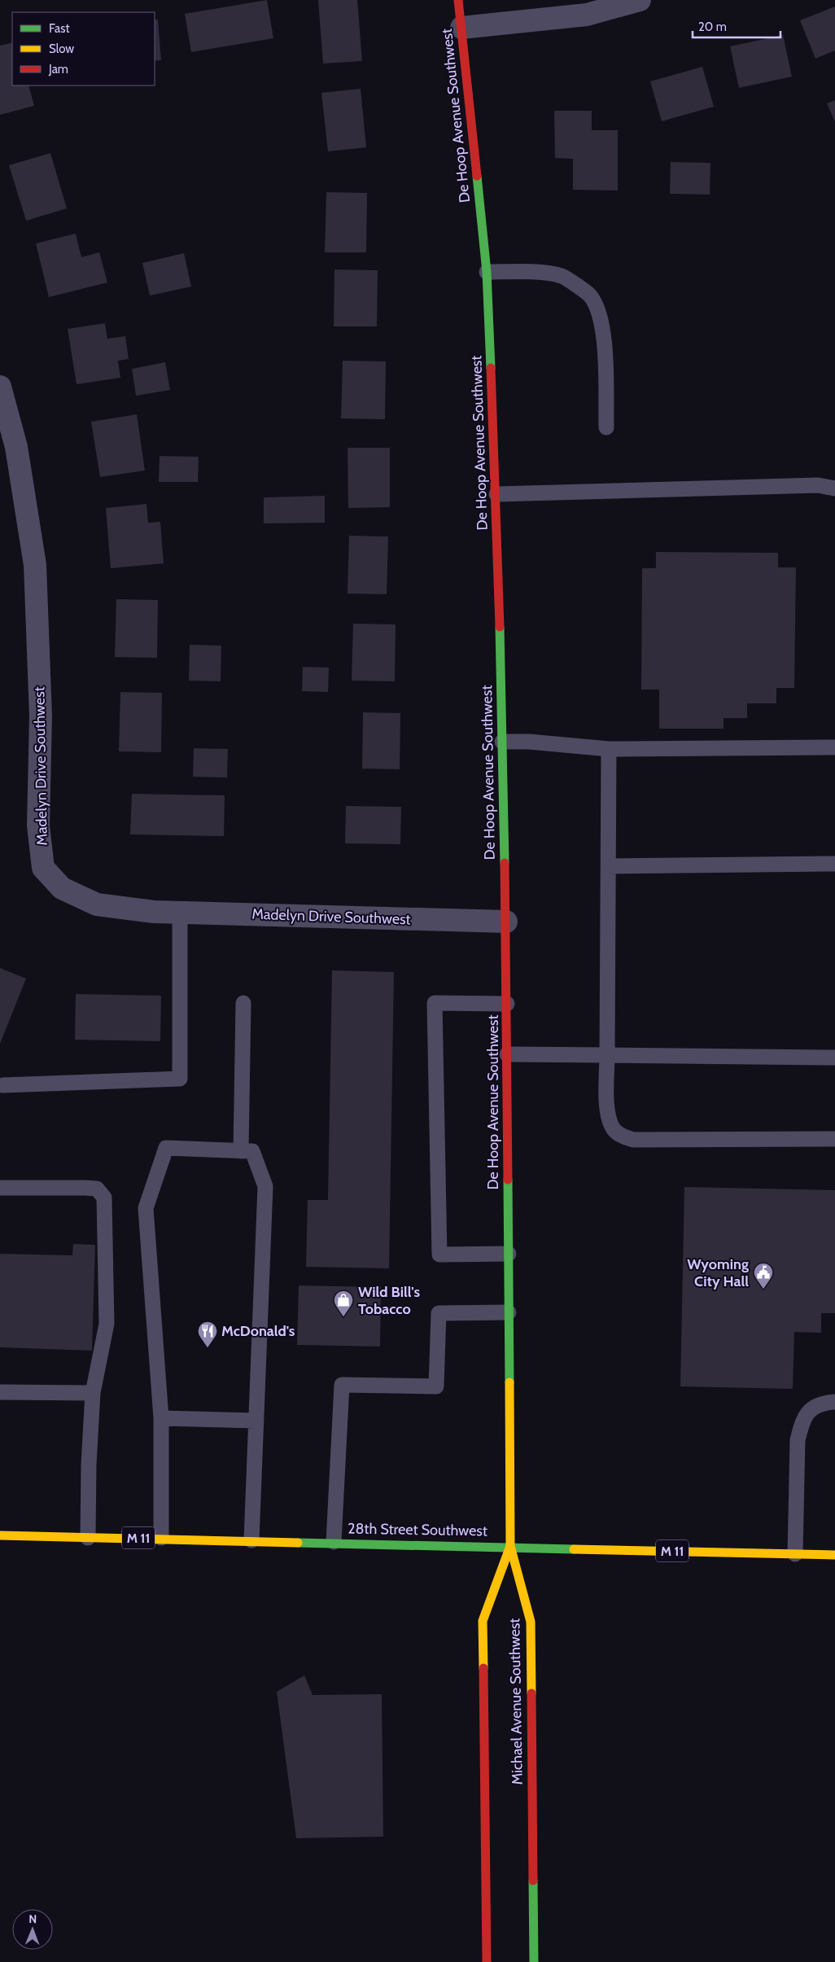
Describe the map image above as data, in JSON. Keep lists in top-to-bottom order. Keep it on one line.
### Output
{"streets":{"street":["De Hoop Avenue Southwest","Madelyn Drive Southwest","28th Street Southwest","M 11","Michael Avenue Southwest"]},"crossings":[["De Hoop Avenue Southwest","Madelyn Drive Southwest"],["De Hoop Avenue Southwest","28th Street Southwest"],["De Hoop Avenue Southwest","Michael Avenue Southwest"],["28th Street Southwest","Michael Avenue Southwest"]],"places":{"public building":["Wyoming City Hall"],"shop":["Wild Bill's Tobacco"],"restaurant":["McDonald's"]},"legend":["Fast","Slow","Jam"],"scale_bar":"20 m","north":"top"}
